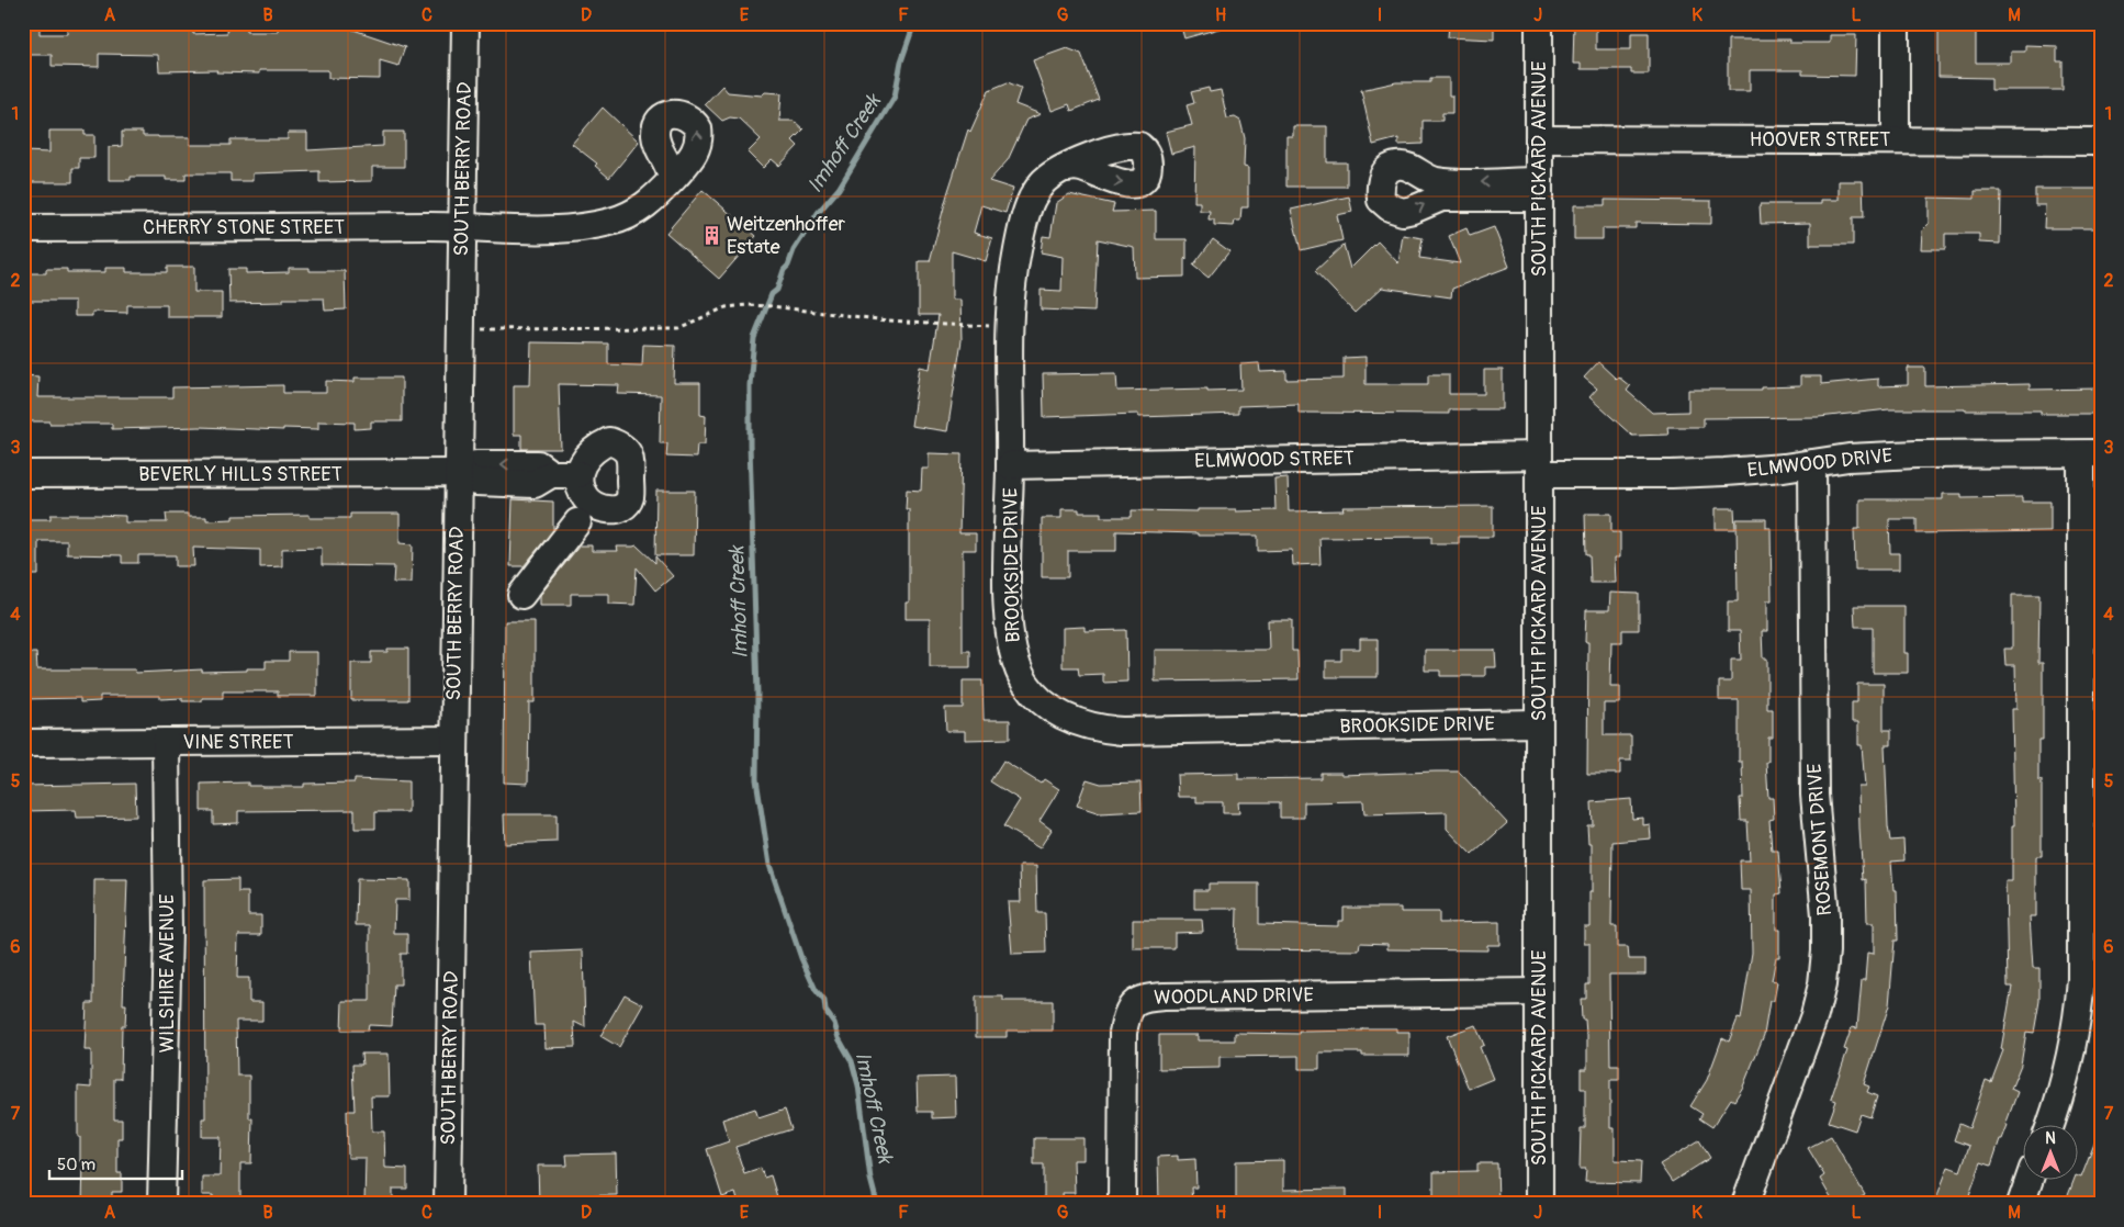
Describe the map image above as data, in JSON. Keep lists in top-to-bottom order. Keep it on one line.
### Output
{"streets":{"street":["HOOVER STREET","SOUTH BERRY ROAD","SOUTH PICKARD AVENUE","CHERRY STONE STREET","ELMWOOD STREET","ELMWOOD DRIVE","BEVERLY HILLS STREET","BROOKSIDE DRIVE","VINE STREET","ROSEMONT DRIVE","WILSHIRE AVENUE","WOODLAND DRIVE"]},"crossings":[["HOOVER STREET","SOUTH PICKARD AVENUE"],["SOUTH BERRY ROAD","CHERRY STONE STREET"],["SOUTH BERRY ROAD","BEVERLY HILLS STREET"],["SOUTH BERRY ROAD","VINE STREET"],["SOUTH PICKARD AVENUE","ELMWOOD STREET"],["SOUTH PICKARD AVENUE","ELMWOOD DRIVE"],["SOUTH PICKARD AVENUE","BROOKSIDE DRIVE"],["SOUTH PICKARD AVENUE","WOODLAND DRIVE"],["ELMWOOD STREET","ELMWOOD DRIVE"],["ELMWOOD STREET","BROOKSIDE DRIVE"],["ELMWOOD DRIVE","ROSEMONT DRIVE"],["VINE STREET","WILSHIRE AVENUE"]],"water":["Imhoff Creek"],"places":{"building":["Weitzenhoffer Estate"]},"scale_bar":"50 m","north":"top","grid":{"columns":["A","B","C","D","E","F","G","H","I","J","K","L","M"],"rows":["1","2","3","4","5","6","7"]}}
